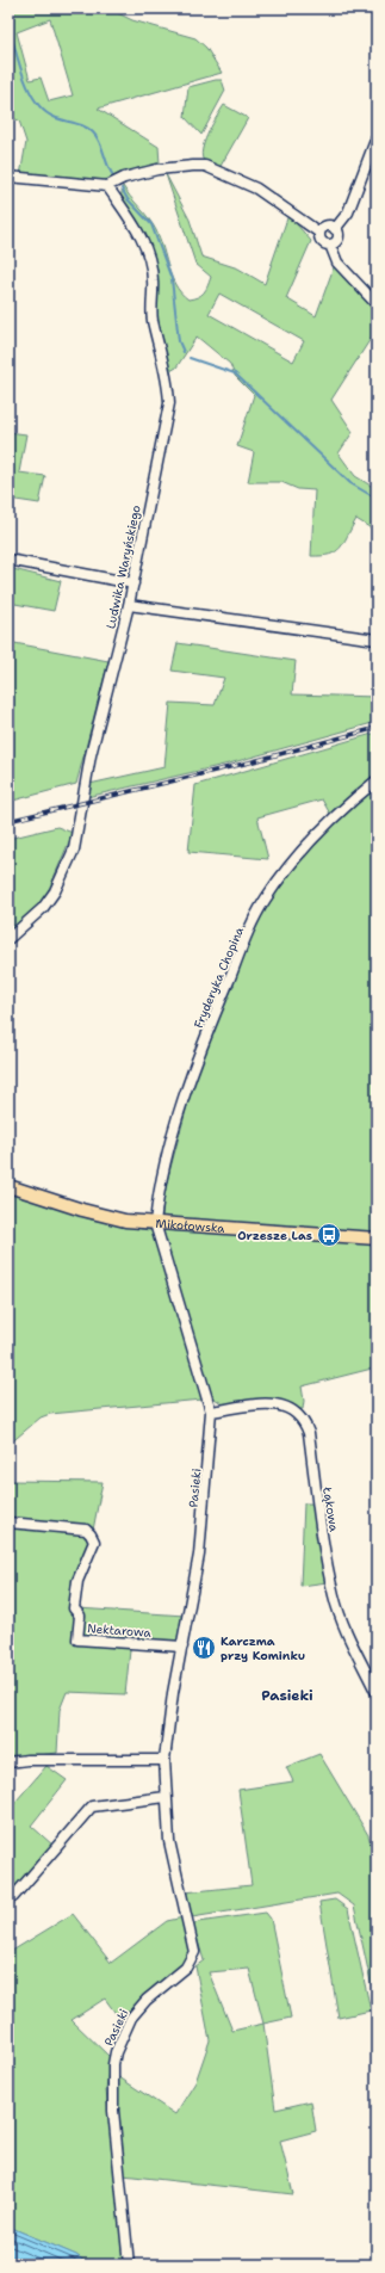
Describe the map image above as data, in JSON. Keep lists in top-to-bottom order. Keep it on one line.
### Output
{"streets":{"main road":["Mikołowska"],"street":["Ludwika Waryńskiego","Fryderyka Chopina","Pasieki","Łąkowa","Nektarowa"]},"crossings":[["Fryderyka Chopina","Mikołowska"],["Fryderyka Chopina","Pasieki"],["Mikołowska","Pasieki"],["Pasieki","Łąkowa"],["Pasieki","Nektarowa"]],"districts":["Pasieki"],"places":{"bus stop":["Orzesze Las"],"restaurant":["Karczma przy Kominku"]}}
